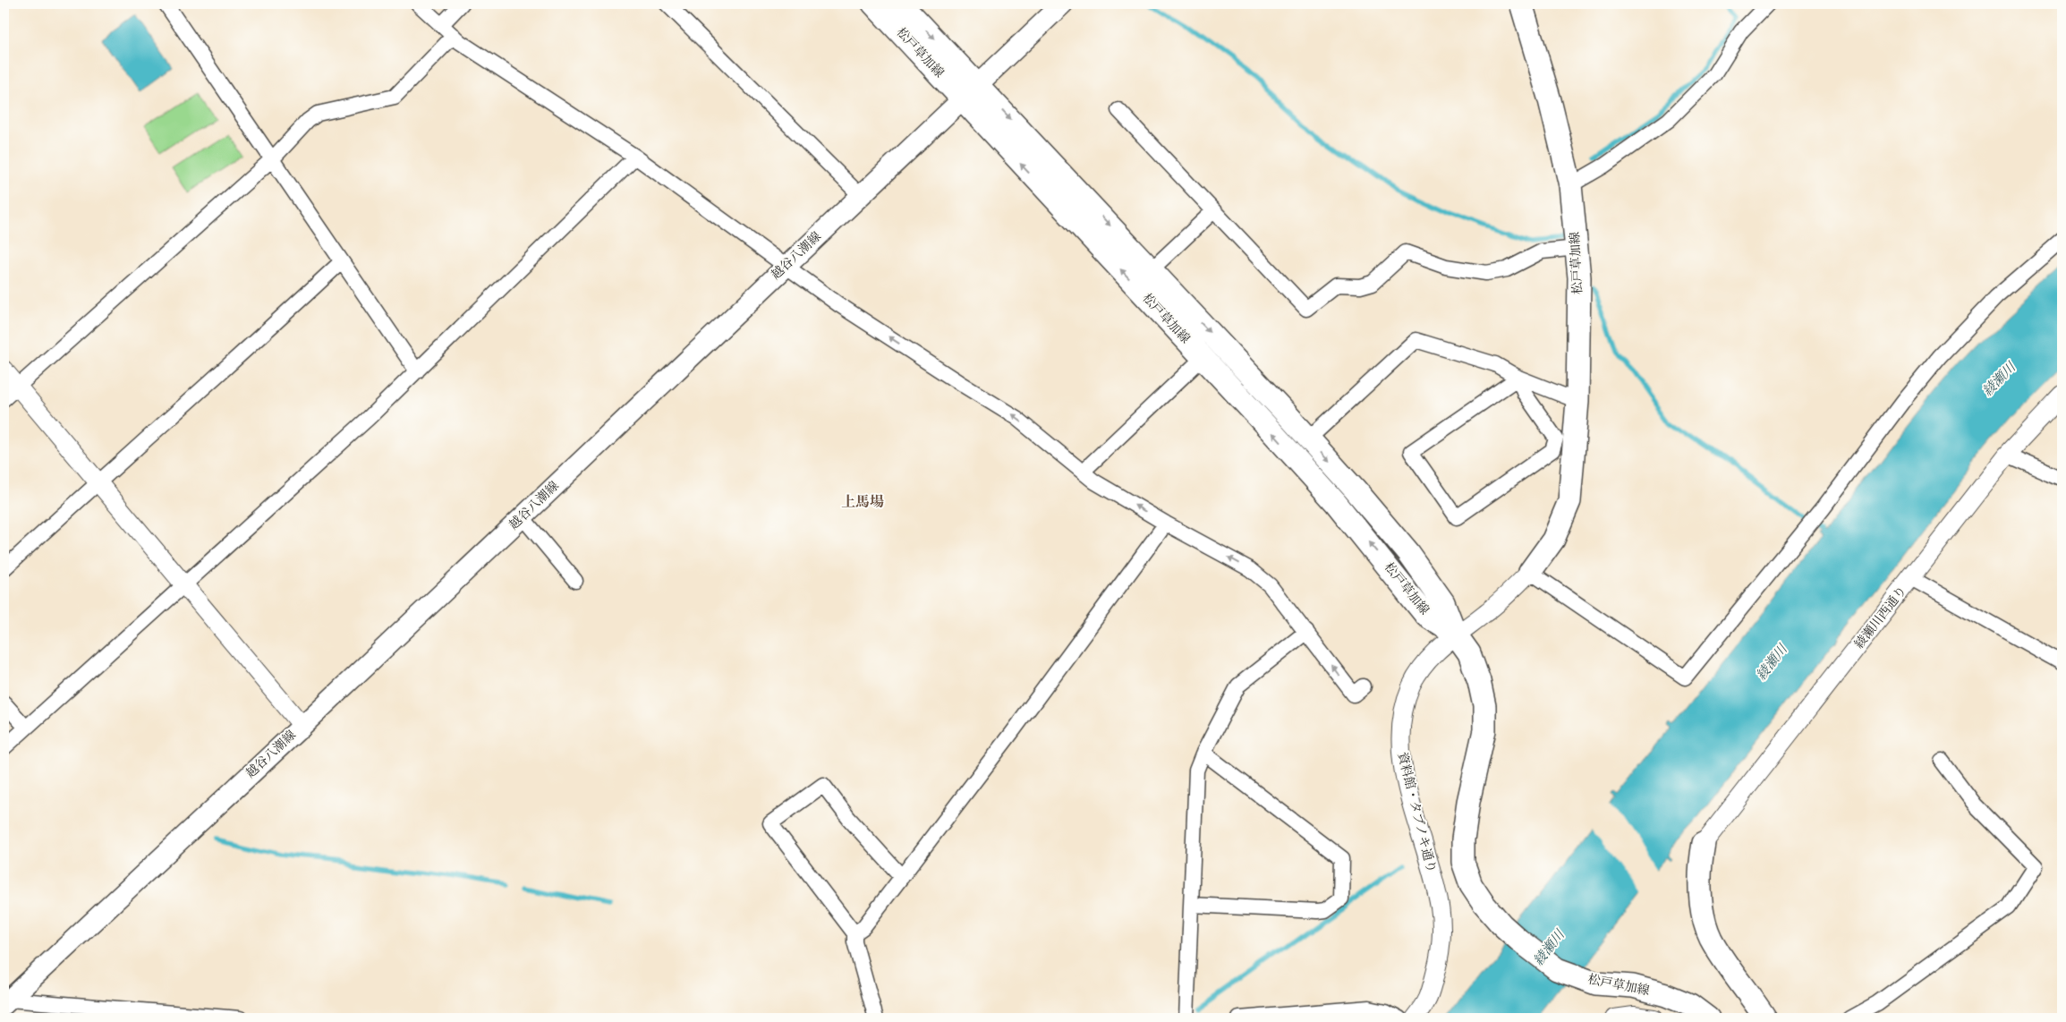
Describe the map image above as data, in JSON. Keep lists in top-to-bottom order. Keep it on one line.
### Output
{"streets":{"main road":["松戸草加線","越谷八潮線"],"street":["綾瀬川西通り","資料館・タブノキ通り"]},"crossings":[["松戸草加線","越谷八潮線"],["松戸草加線","資料館・タブノキ通り"]],"districts":["上馬場"],"water":["綾瀬川"]}
